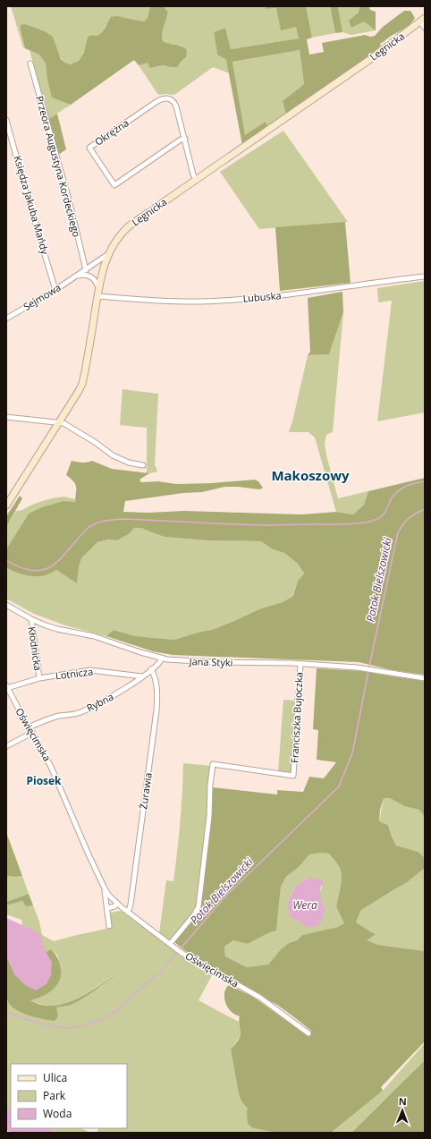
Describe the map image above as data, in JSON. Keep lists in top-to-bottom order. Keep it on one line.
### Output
{"streets":{"main road":["Legnicka"],"street":["Okrężna","Przeora Augustyna Kordeckiego","Księdza Jakuba Mańdy","Sejmowa","Lubuska","Kłodnicka","Jana Styki","Lotnicza","Rybna","Franciszka Bujoczka","Oświęcimska","Żurawia"]},"crossings":[["Legnicka","Okrężna"],["Legnicka","Sejmowa"],["Legnicka","Lubuska"],["Przeora Augustyna Kordeckiego","Sejmowa"],["Księdza Jakuba Mańdy","Sejmowa"],["Kłodnicka","Jana Styki"],["Kłodnicka","Lotnicza"],["Jana Styki","Rybna"],["Jana Styki","Franciszka Bujoczka"],["Lotnicza","Rybna"],["Lotnicza","Oświęcimska"],["Rybna","Oświęcimska"],["Rybna","Żurawia"],["Franciszka Bujoczka","Oświęcimska"],["Oświęcimska","Żurawia"]],"districts":["Makoszowy","Piosek"],"water":["Potok Bielszowicki","Wera"],"legend":["Ulica","Park","Woda"],"north":"top"}
